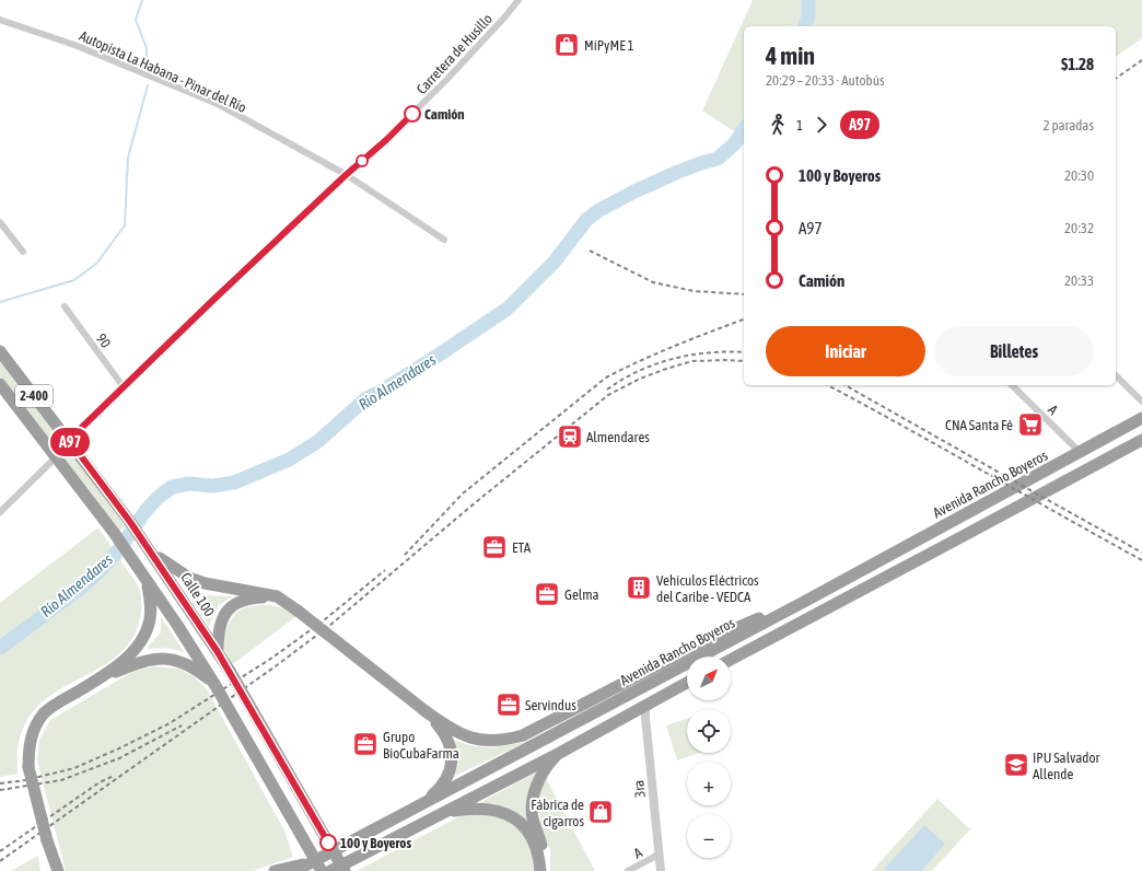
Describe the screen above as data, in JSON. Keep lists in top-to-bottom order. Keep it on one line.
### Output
{"streets":{"highway":["2-400","Avenida Rancho Boyeros","Calle 100"],"street":["Carretera de Husillo","Autopista La Habana - Pinar del Río","90","A","3ra"]},"crossings":[["Carretera de Husillo","Autopista La Habana - Pinar del Río"],["Carretera de Husillo","90"],["Carretera de Husillo","Calle 100"],["A","Avenida Rancho Boyeros"],["A","3ra"]],"water":["Río Almendares"],"places":{"shop":["MiPyME 1","Fábrica de cigarros"],"other":["Camión","100 y Boyeros"],"supermarket":["CNA Santa Fé"],"station":["Almendares"],"office":["ETA","Gelma","Servindus","Grupo BioCubaFarma"],"building":["Vehículos Eléctricos del Caribe - VEDCA"],"school or university":["IPU Salvador Allende"]},"lines":["bus line A97"],"north":"top right","page":{"on_map":"A97","heading":["4 min","20:29 – 20:33 · Autobús","$1.28"],"legs":["1","A97","2 paradas"],"list":[{"name":"100 y Boyeros","value":"20:30"},{"name":"A97","value":"20:32"},{"name":"Camión","value":"20:33"}],"buttons":["Iniciar","Billetes"],"map_buttons":["+","−"]}}
